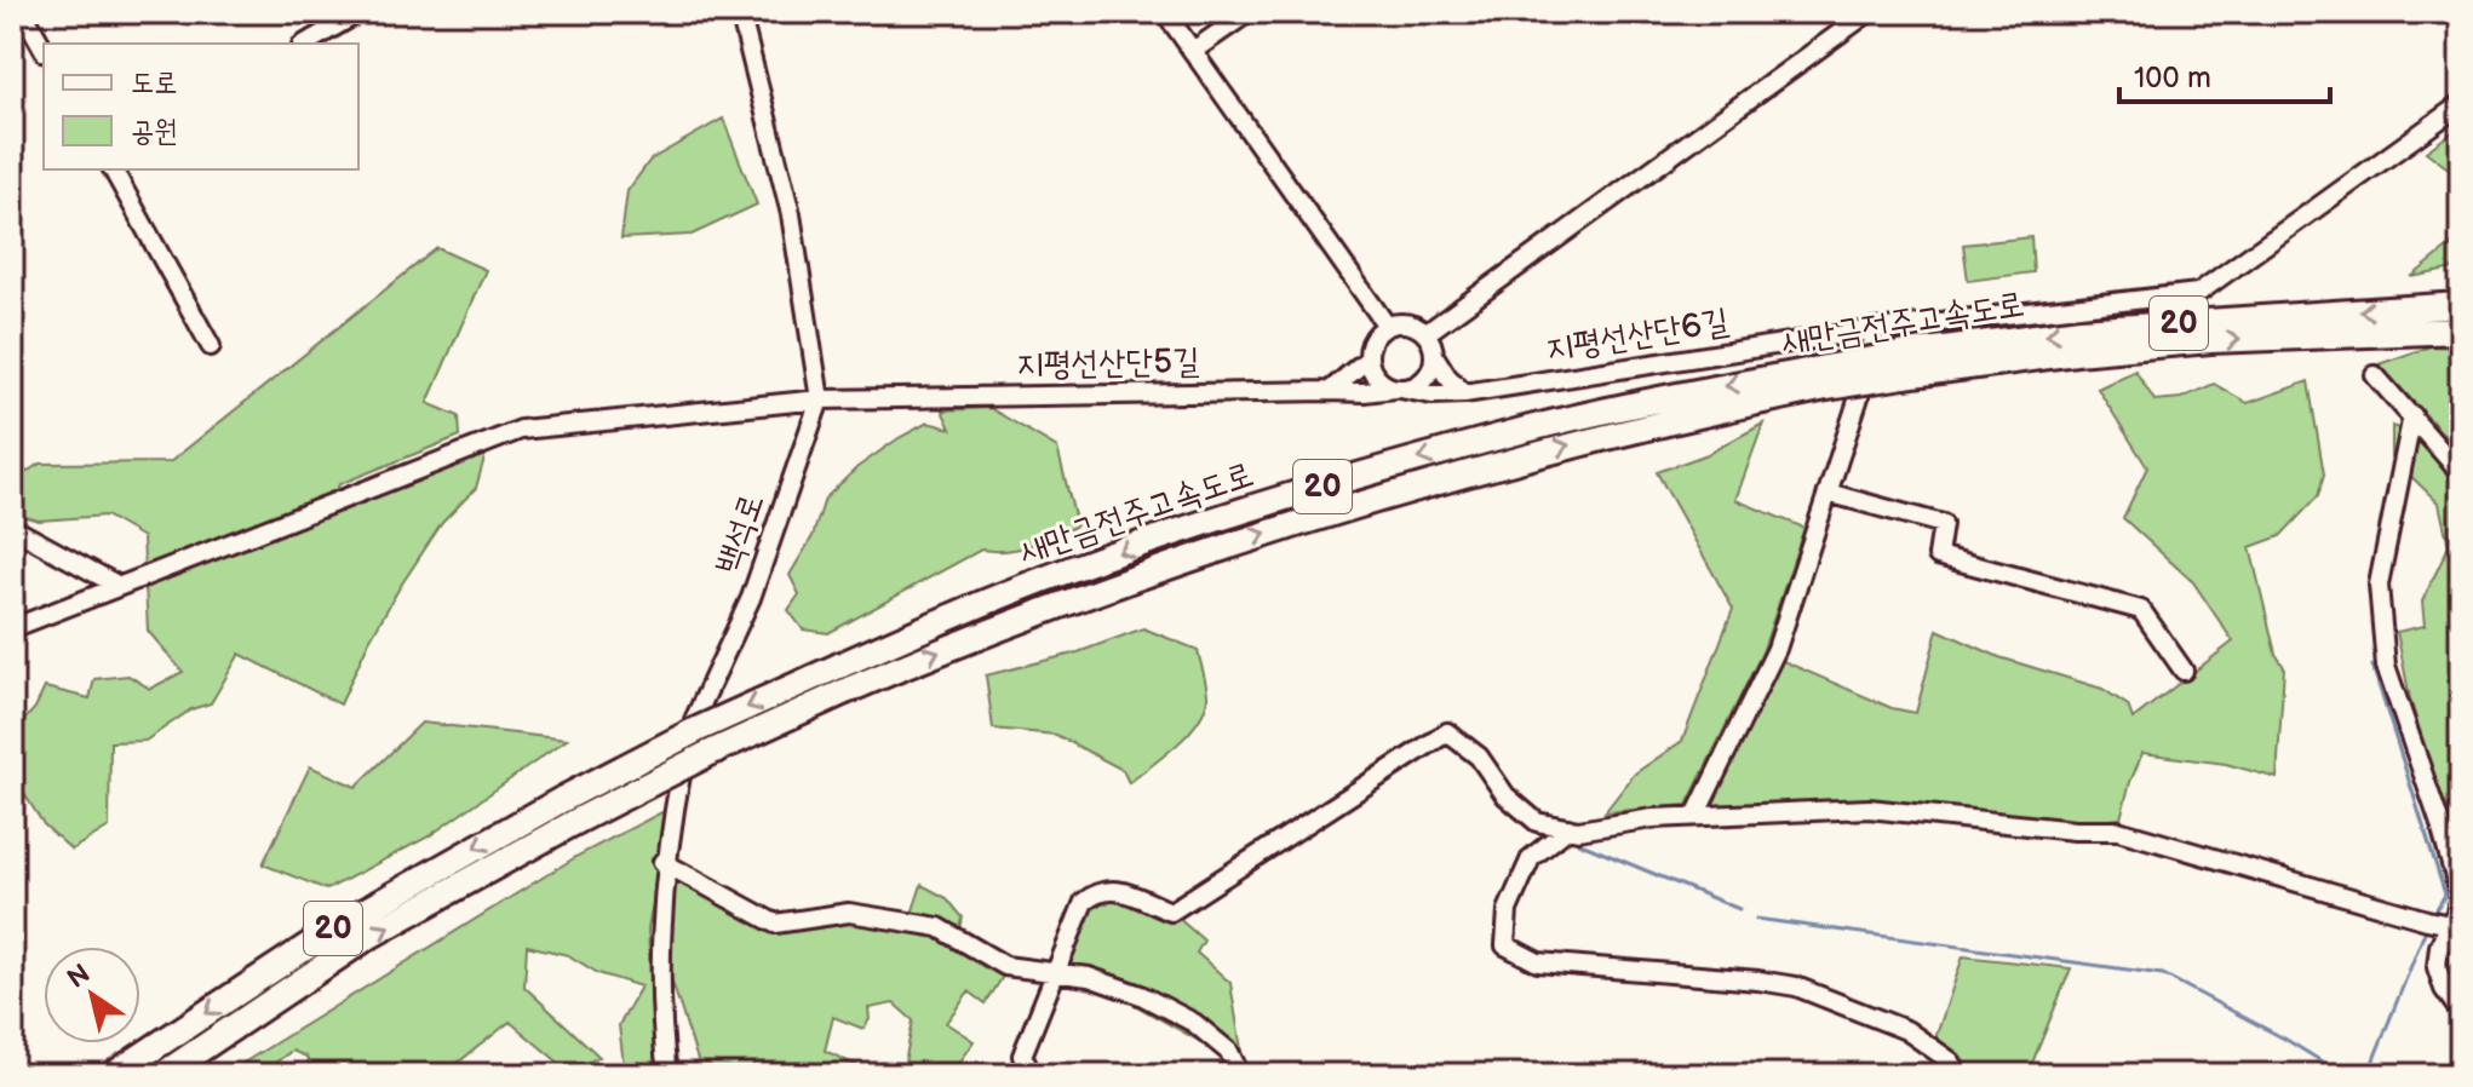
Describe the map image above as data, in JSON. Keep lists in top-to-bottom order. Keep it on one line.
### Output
{"streets":{"highway":["새만금전주고속도로","20"],"street":["지평선산단6길","지평선산단5길","백석로"]},"crossings":[["지평선산단6길","지평선산단5길"],["지평선산단5길","백석로"]],"legend":["도로","공원"],"scale_bar":"100 m","north":"top left"}
